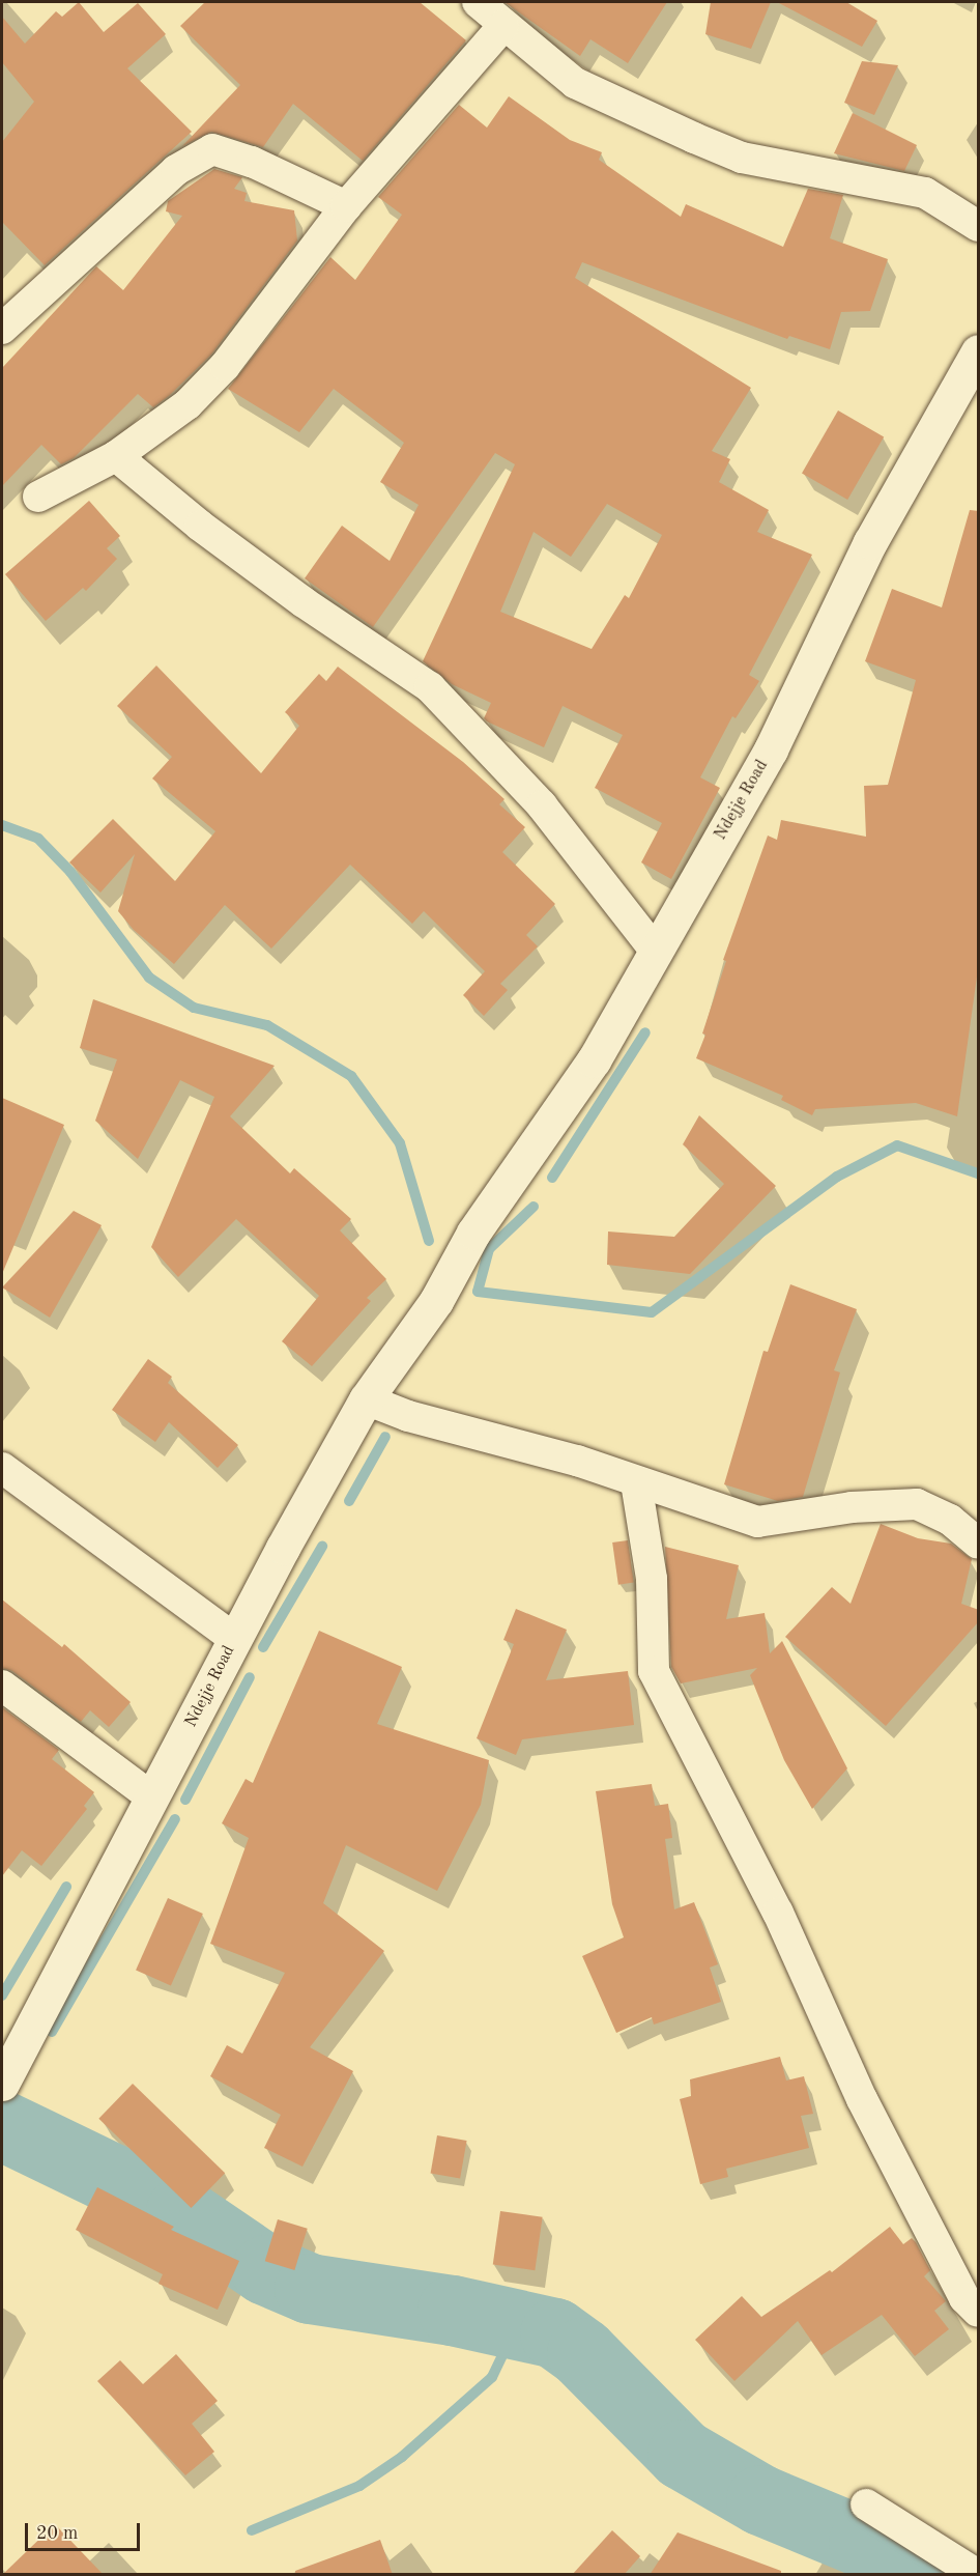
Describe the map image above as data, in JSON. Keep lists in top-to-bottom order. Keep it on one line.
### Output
{"streets":{"street":["Ndejje Road"]},"scale_bar":"20 m"}
